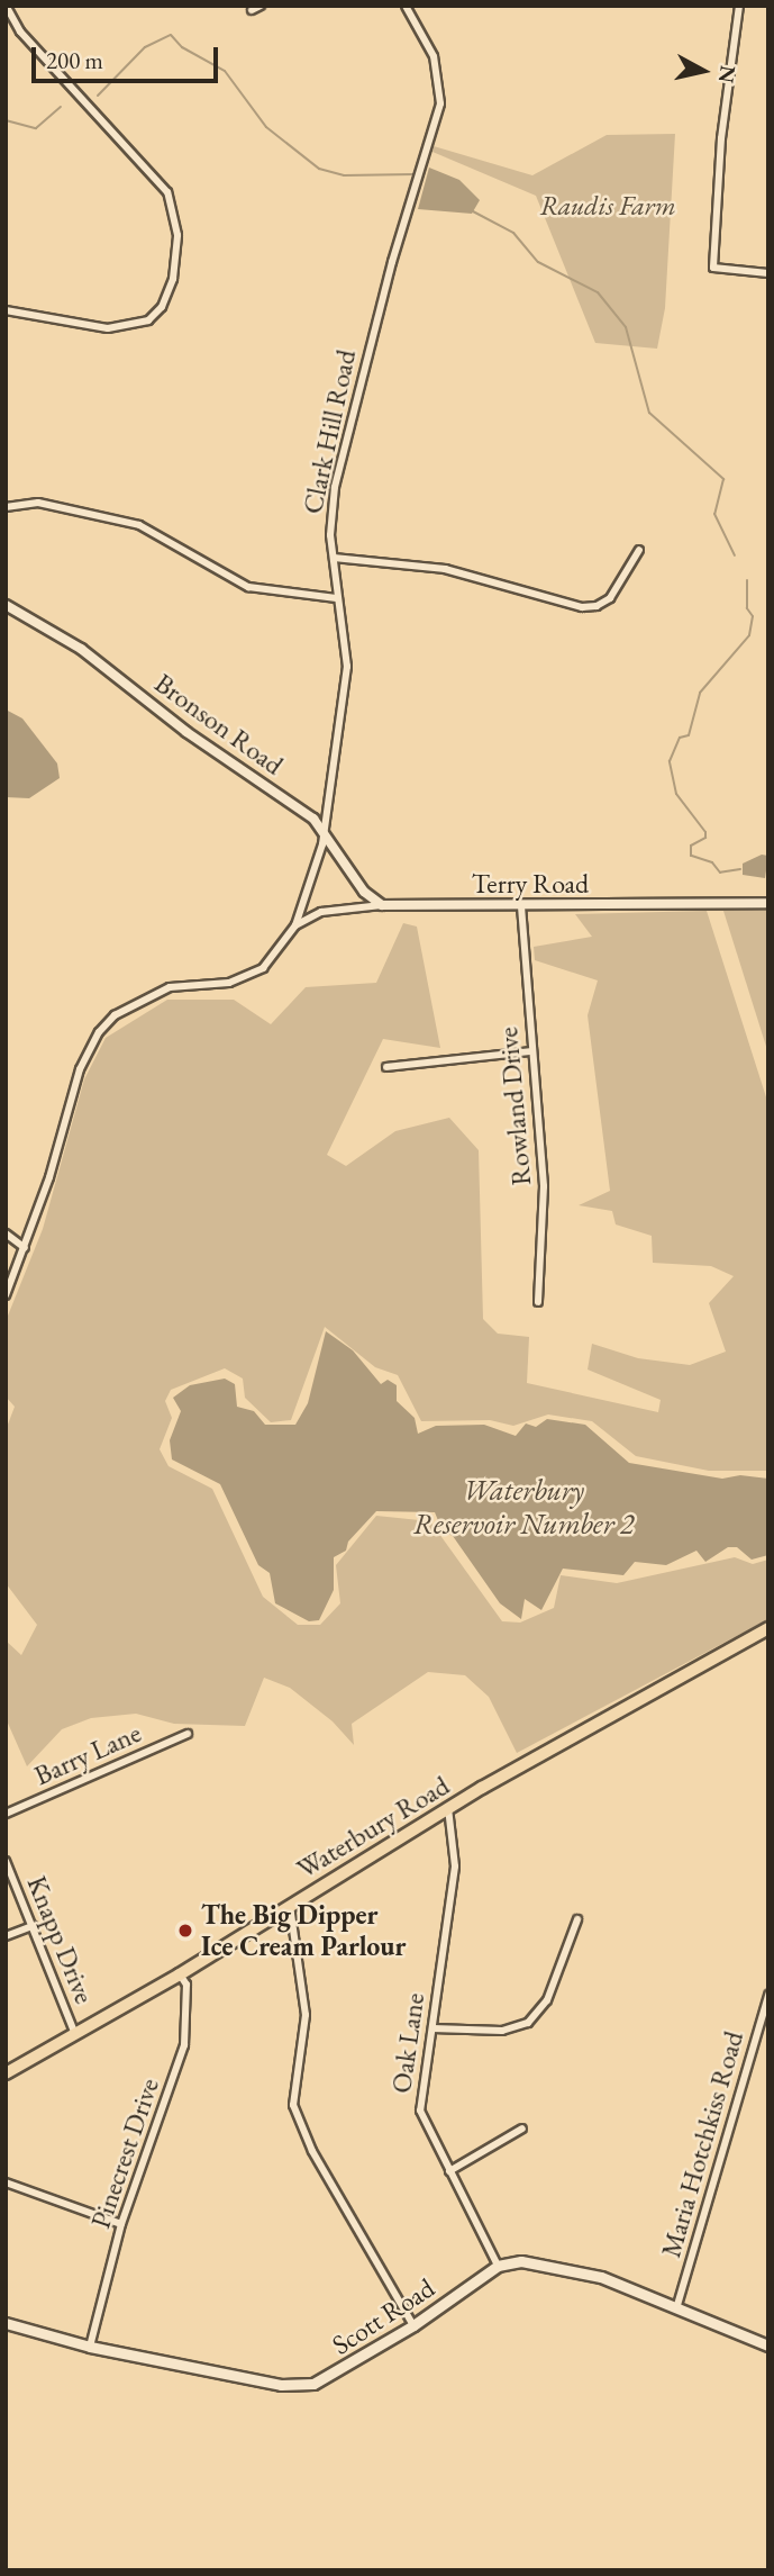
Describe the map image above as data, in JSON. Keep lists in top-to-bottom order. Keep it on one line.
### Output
{"streets":{"main road":["Waterbury Road","Scott Road"],"street":["Clark Hill Road","Bronson Road","Terry Road","Rowland Drive","Barry Lane","Knapp Drive","Oak Lane","Maria Hotchkiss Road","Pinecrest Drive"]},"crossings":[["Clark Hill Road","Bronson Road"],["Clark Hill Road","Terry Road"],["Bronson Road","Terry Road"],["Terry Road","Rowland Drive"],["Waterbury Road","Knapp Drive"],["Waterbury Road","Oak Lane"],["Waterbury Road","Pinecrest Drive"],["Oak Lane","Scott Road"],["Pinecrest Drive","Scott Road"]],"water":["Waterbury Reservoir Number 2"],"parks":["Raudis Farm"],"places":["The Big Dipper Ice Cream Parlour"],"scale_bar":"200 m","north":"right"}
